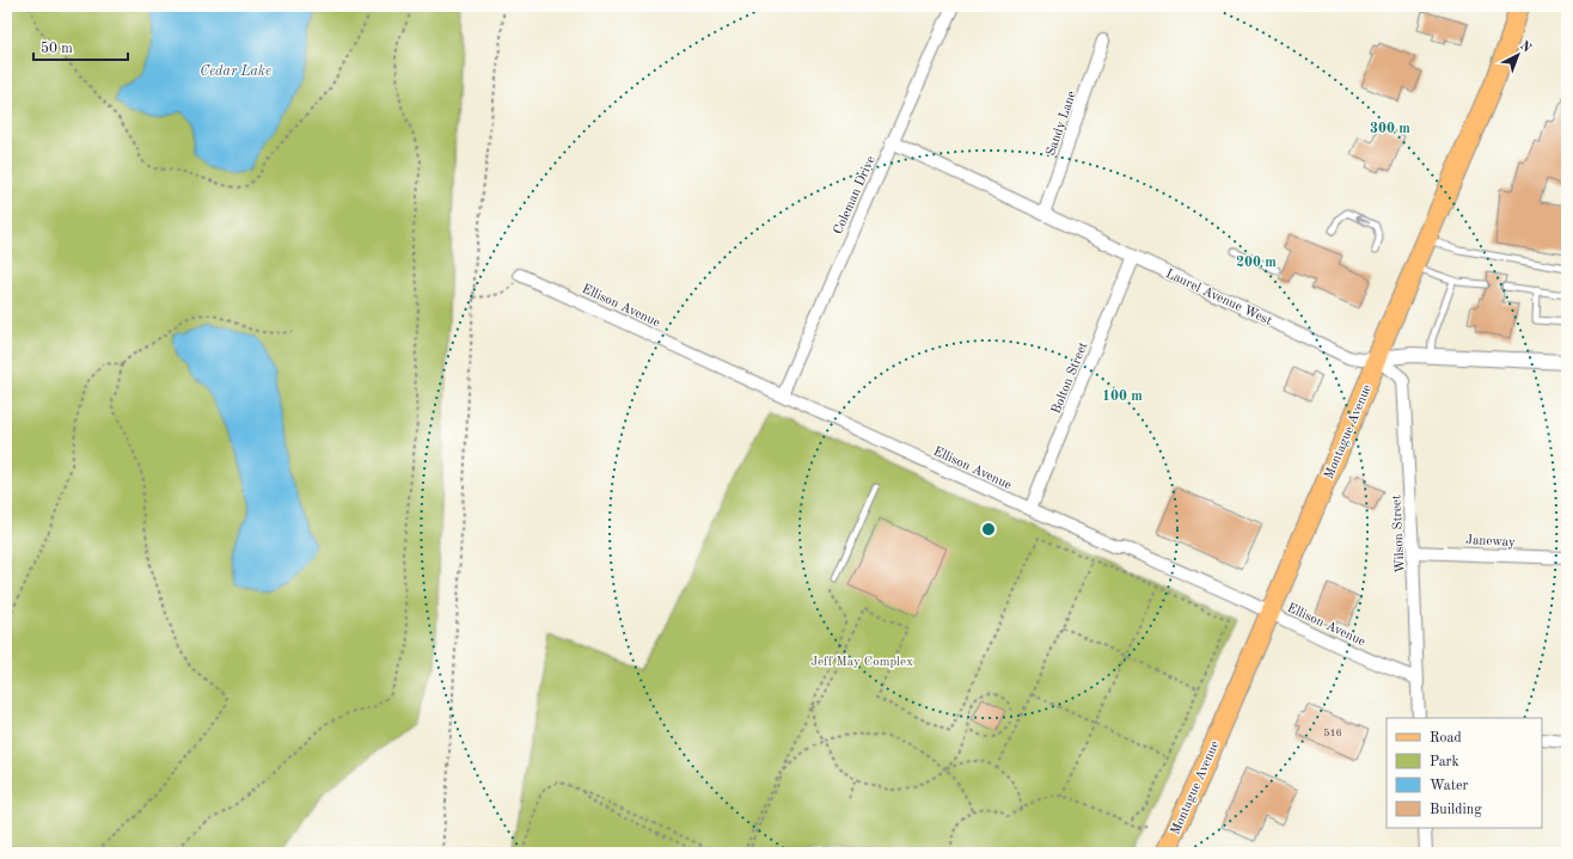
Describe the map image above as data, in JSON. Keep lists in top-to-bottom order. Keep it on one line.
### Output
{"streets":{"main road":["Montague Avenue"],"street":["Sandy Lane","Coleman Drive","Laurel Avenue West","Ellison Avenue","Bolton Street","Wilson Street","Janeway"]},"crossings":[["Sandy Lane","Laurel Avenue West"],["Coleman Drive","Laurel Avenue West"],["Coleman Drive","Ellison Avenue"],["Laurel Avenue West","Bolton Street"],["Laurel Avenue West","Montague Avenue"],["Laurel Avenue West","Wilson Street"],["Ellison Avenue","Bolton Street"],["Ellison Avenue","Montague Avenue"],["Ellison Avenue","Wilson Street"],["Montague Avenue","Wilson Street"],["Wilson Street","Janeway"]],"water":["Cedar Lake"],"parks":["Jeff May Complex"],"house_numbers":["516"],"legend":["Road","Park","Water","Building"],"scale_bar":"50 m","north":"top right","rings":["300 m","200 m","100 m"]}
